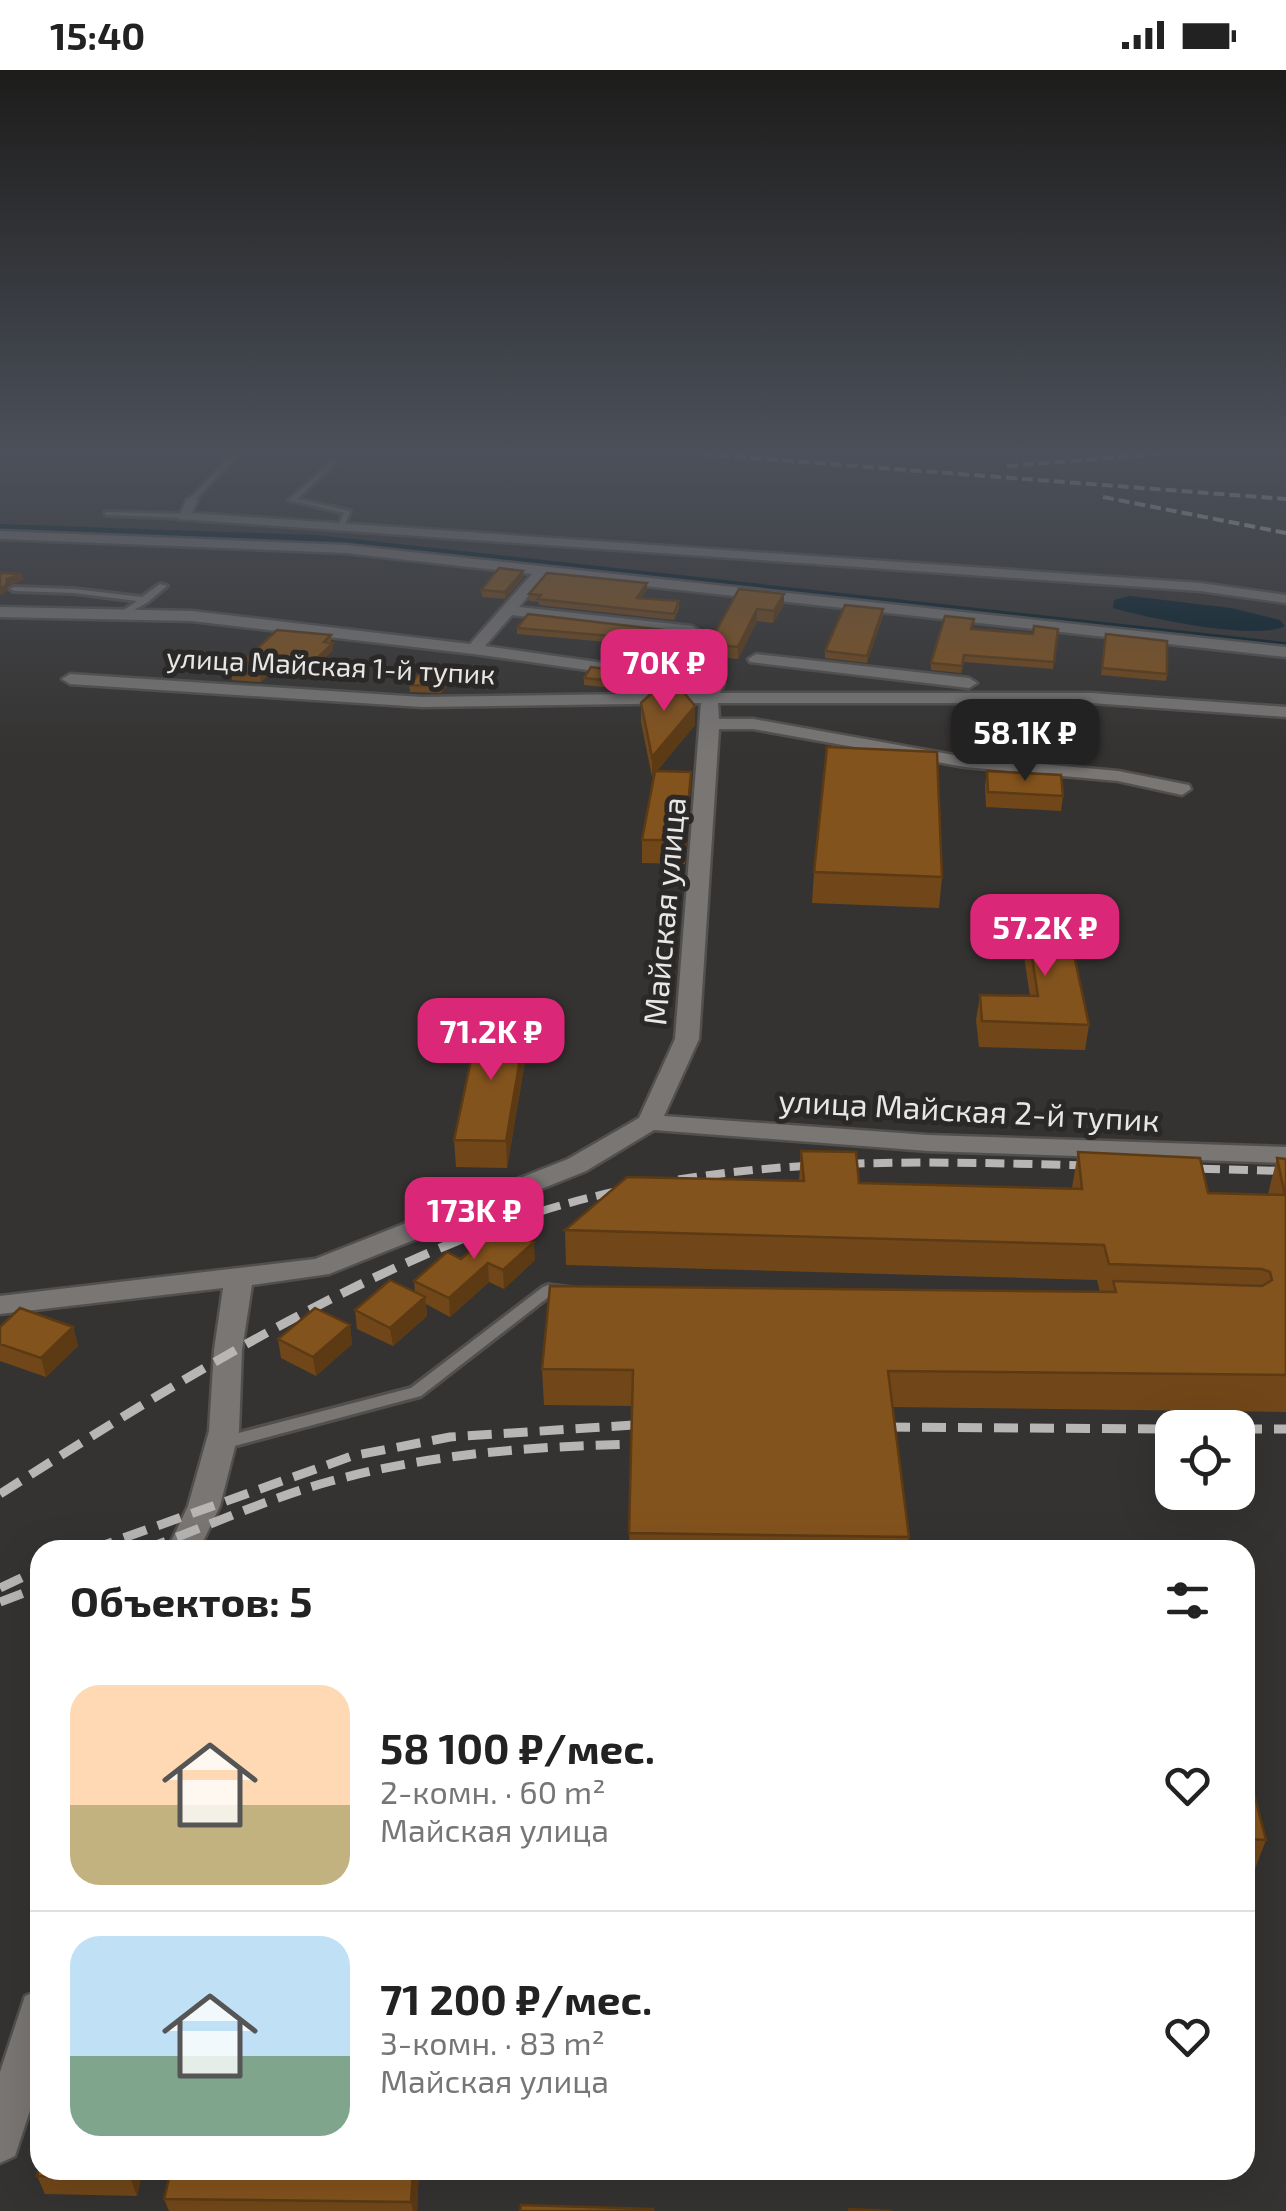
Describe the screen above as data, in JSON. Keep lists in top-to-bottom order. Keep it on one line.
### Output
{"streets":{"street":["улица Майская 1-й тупик","Майская улица","улица Майская 2-й тупик"]},"crossings":[["улица Майская 1-й тупик","Майская улица"],["Майская улица","улица Майская 2-й тупик"]],"page":{"status":"15:40","price":["70K ₽","58.1K ₽","57.2K ₽","71.2K ₽","173K ₽"],"heading":"Объектов: 5","list":[{"name":"58 100 ₽/мес.","note":"2-комн. · 60 m² · Майская улица"},{"name":"71 200 ₽/мес.","note":"3-комн. · 83 m² · Майская улица"}]}}
